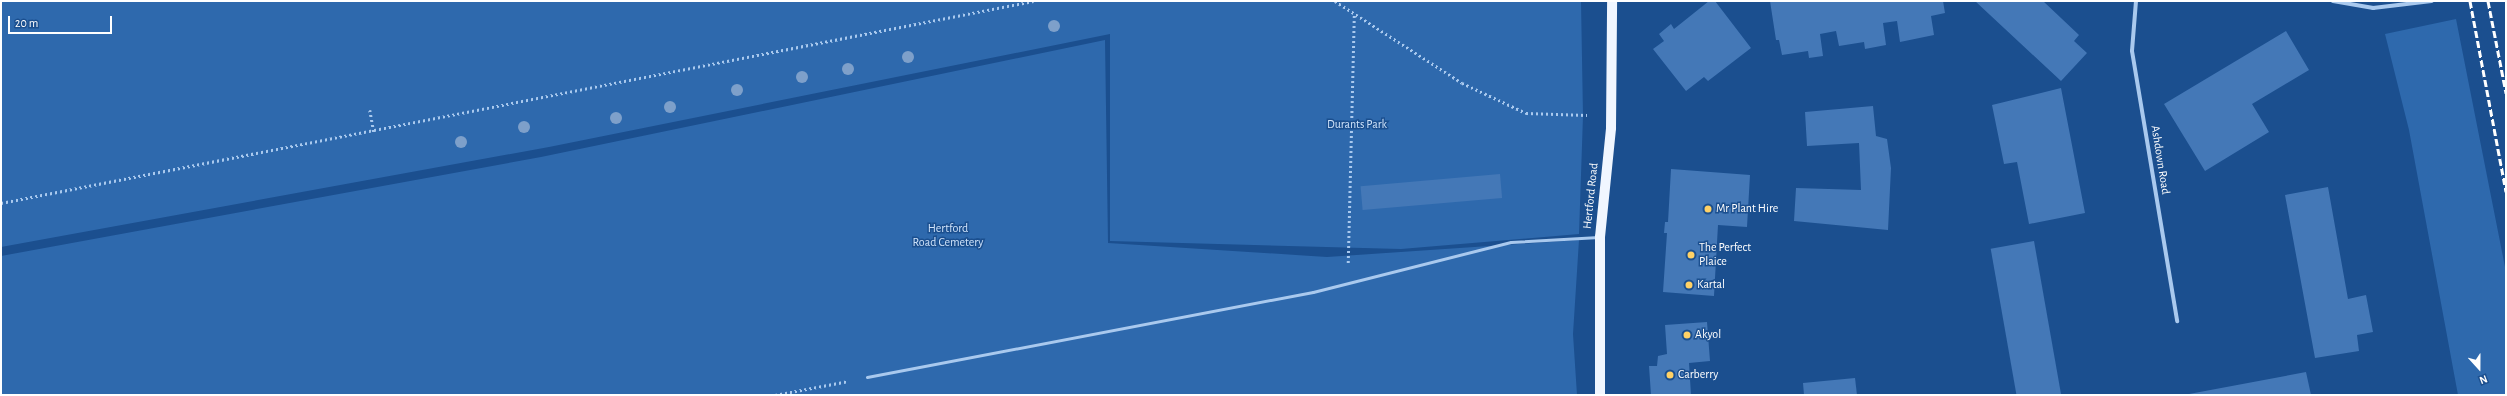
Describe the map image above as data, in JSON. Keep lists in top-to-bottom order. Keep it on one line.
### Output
{"streets":{"main road":["Hertford Road"],"street":["Ashdown Road"]},"parks":["Durants Park","Hertford Road Cemetery"],"places":["Mr Plant Hire","The Perfect Plaice","Kartal","Akyol","Carberry"],"scale_bar":"20 m","north":"bottom"}
